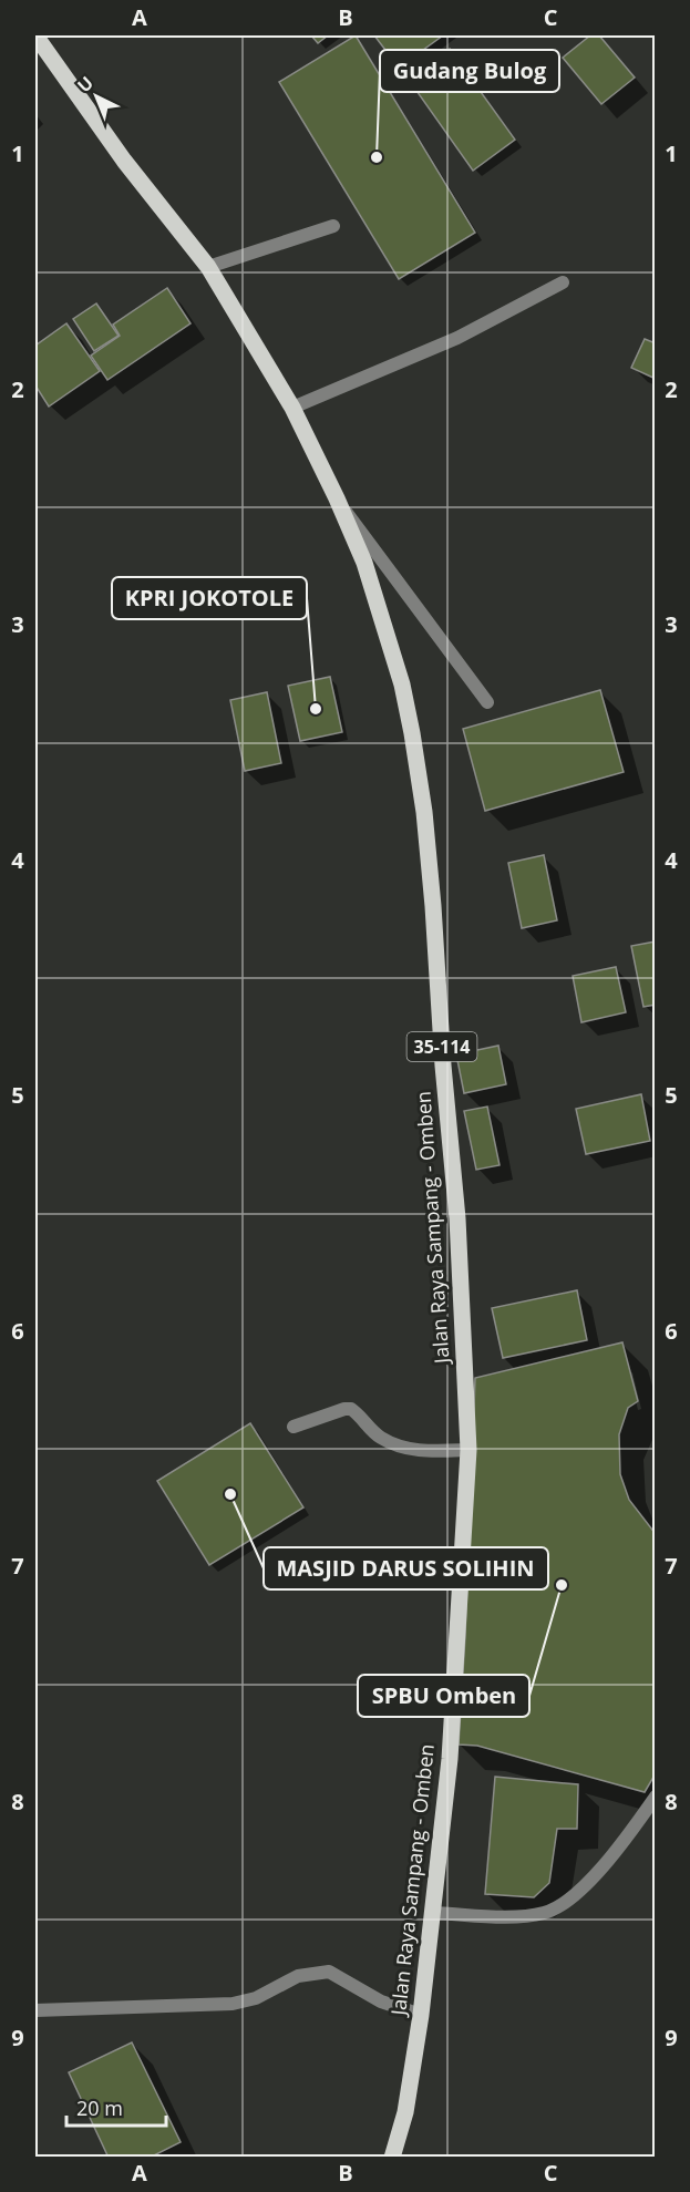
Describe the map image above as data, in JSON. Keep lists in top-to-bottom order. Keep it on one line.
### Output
{"streets":{"main road":["35-114","Jalan Raya Sampang - Omben"]},"places":["Gudang Bulog","KPRI JOKOTOLE","MASJID DARUS SOLIHIN","SPBU Omben"],"scale_bar":"20 m","north":"top left","grid":{"columns":["A","B","C"],"rows":["1","2","3","4","5","6","7","8","9"]}}
